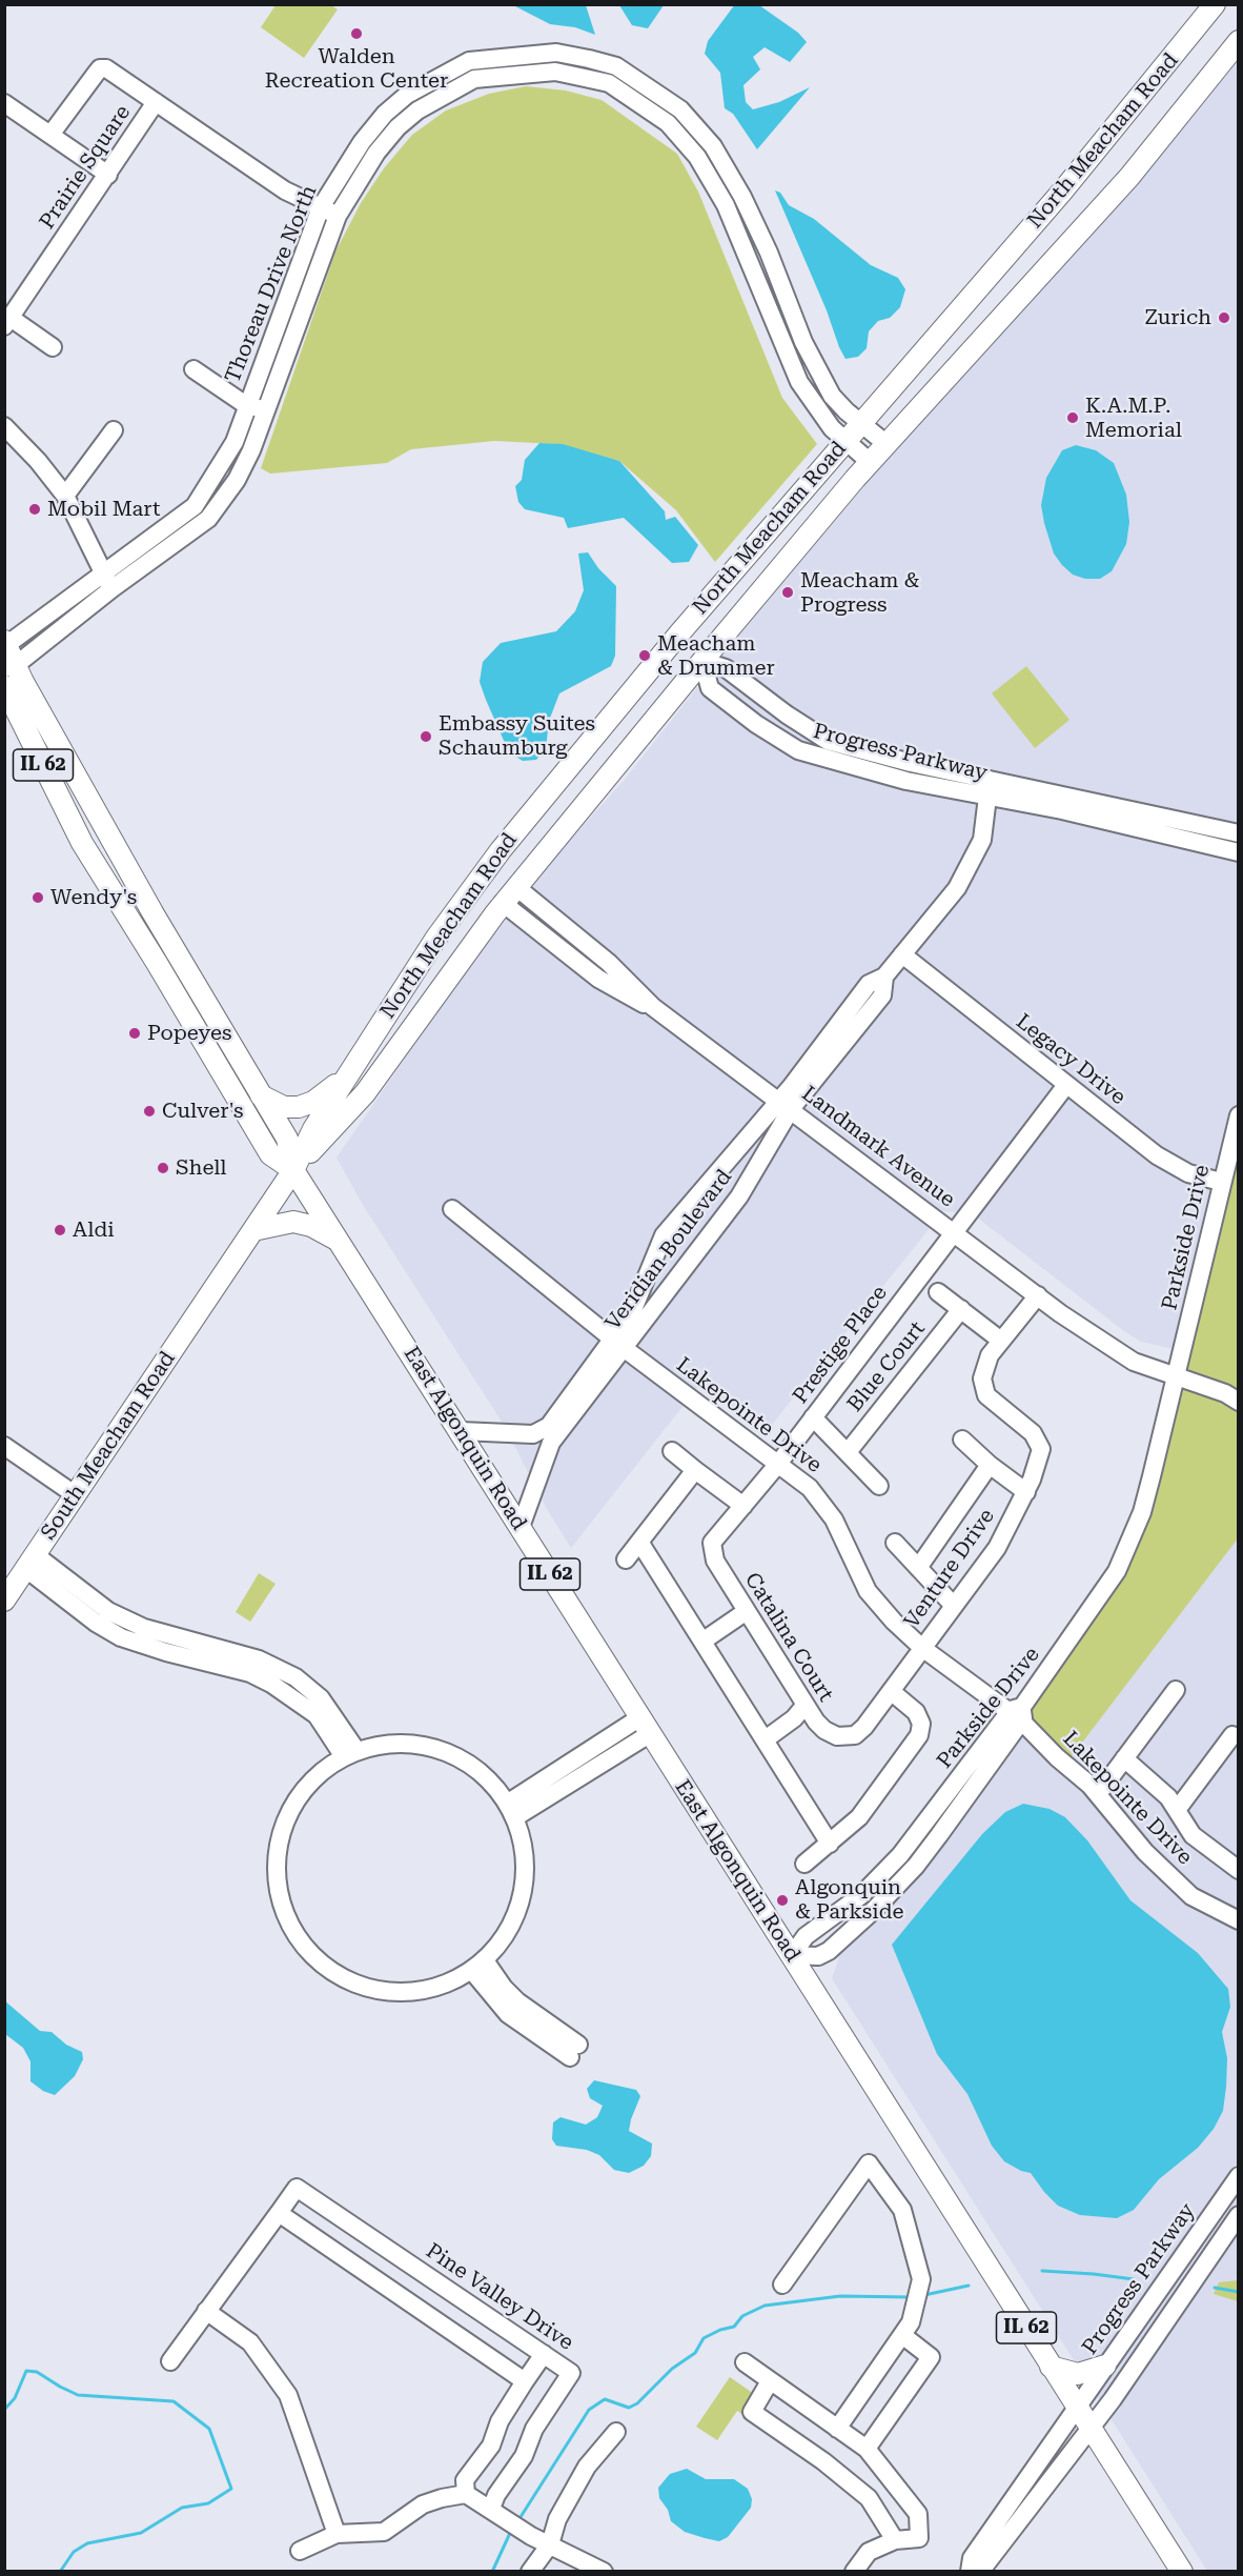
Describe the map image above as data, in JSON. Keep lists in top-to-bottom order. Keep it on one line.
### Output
{"streets":{"main road":["North Meacham Road","IL 62","East Algonquin Road","South Meacham Road"],"street":["Prairie Square","Thoreau Drive North","Progress Parkway","Legacy Drive","Landmark Avenue","Parkside Drive","Veridian Boulevard","Prestige Place","Blue Court","Lakepointe Drive","Venture Drive","Catalina Court","Pine Valley Drive"]},"crossings":[["North Meacham Road","Thoreau Drive North"],["North Meacham Road","Progress Parkway"],["North Meacham Road","Landmark Avenue"],["North Meacham Road","East Algonquin Road"],["North Meacham Road","South Meacham Road"],["Thoreau Drive North","East Algonquin Road"],["Progress Parkway","Veridian Boulevard"],["Progress Parkway","East Algonquin Road"],["Legacy Drive","Parkside Drive"],["Legacy Drive","Veridian Boulevard"],["Legacy Drive","Prestige Place"],["Landmark Avenue","Parkside Drive"],["Landmark Avenue","Veridian Boulevard"],["Landmark Avenue","Prestige Place"],["Landmark Avenue","Venture Drive"],["Parkside Drive","Lakepointe Drive"],["Parkside Drive","East Algonquin Road"],["Veridian Boulevard","Lakepointe Drive"],["Veridian Boulevard","East Algonquin Road"],["Prestige Place","Lakepointe Drive"],["Prestige Place","Catalina Court"],["Lakepointe Drive","Venture Drive"],["Venture Drive","Catalina Court"]],"places":["Walden Recreation Center","Zurich","K.A.M.P. Memorial","Mobil Mart","Meacham & Progress","Meacham & Drummer","Embassy Suites Schaumburg","Wendy's","Popeyes","Culver's","Shell","Aldi","Algonquin & Parkside"]}
